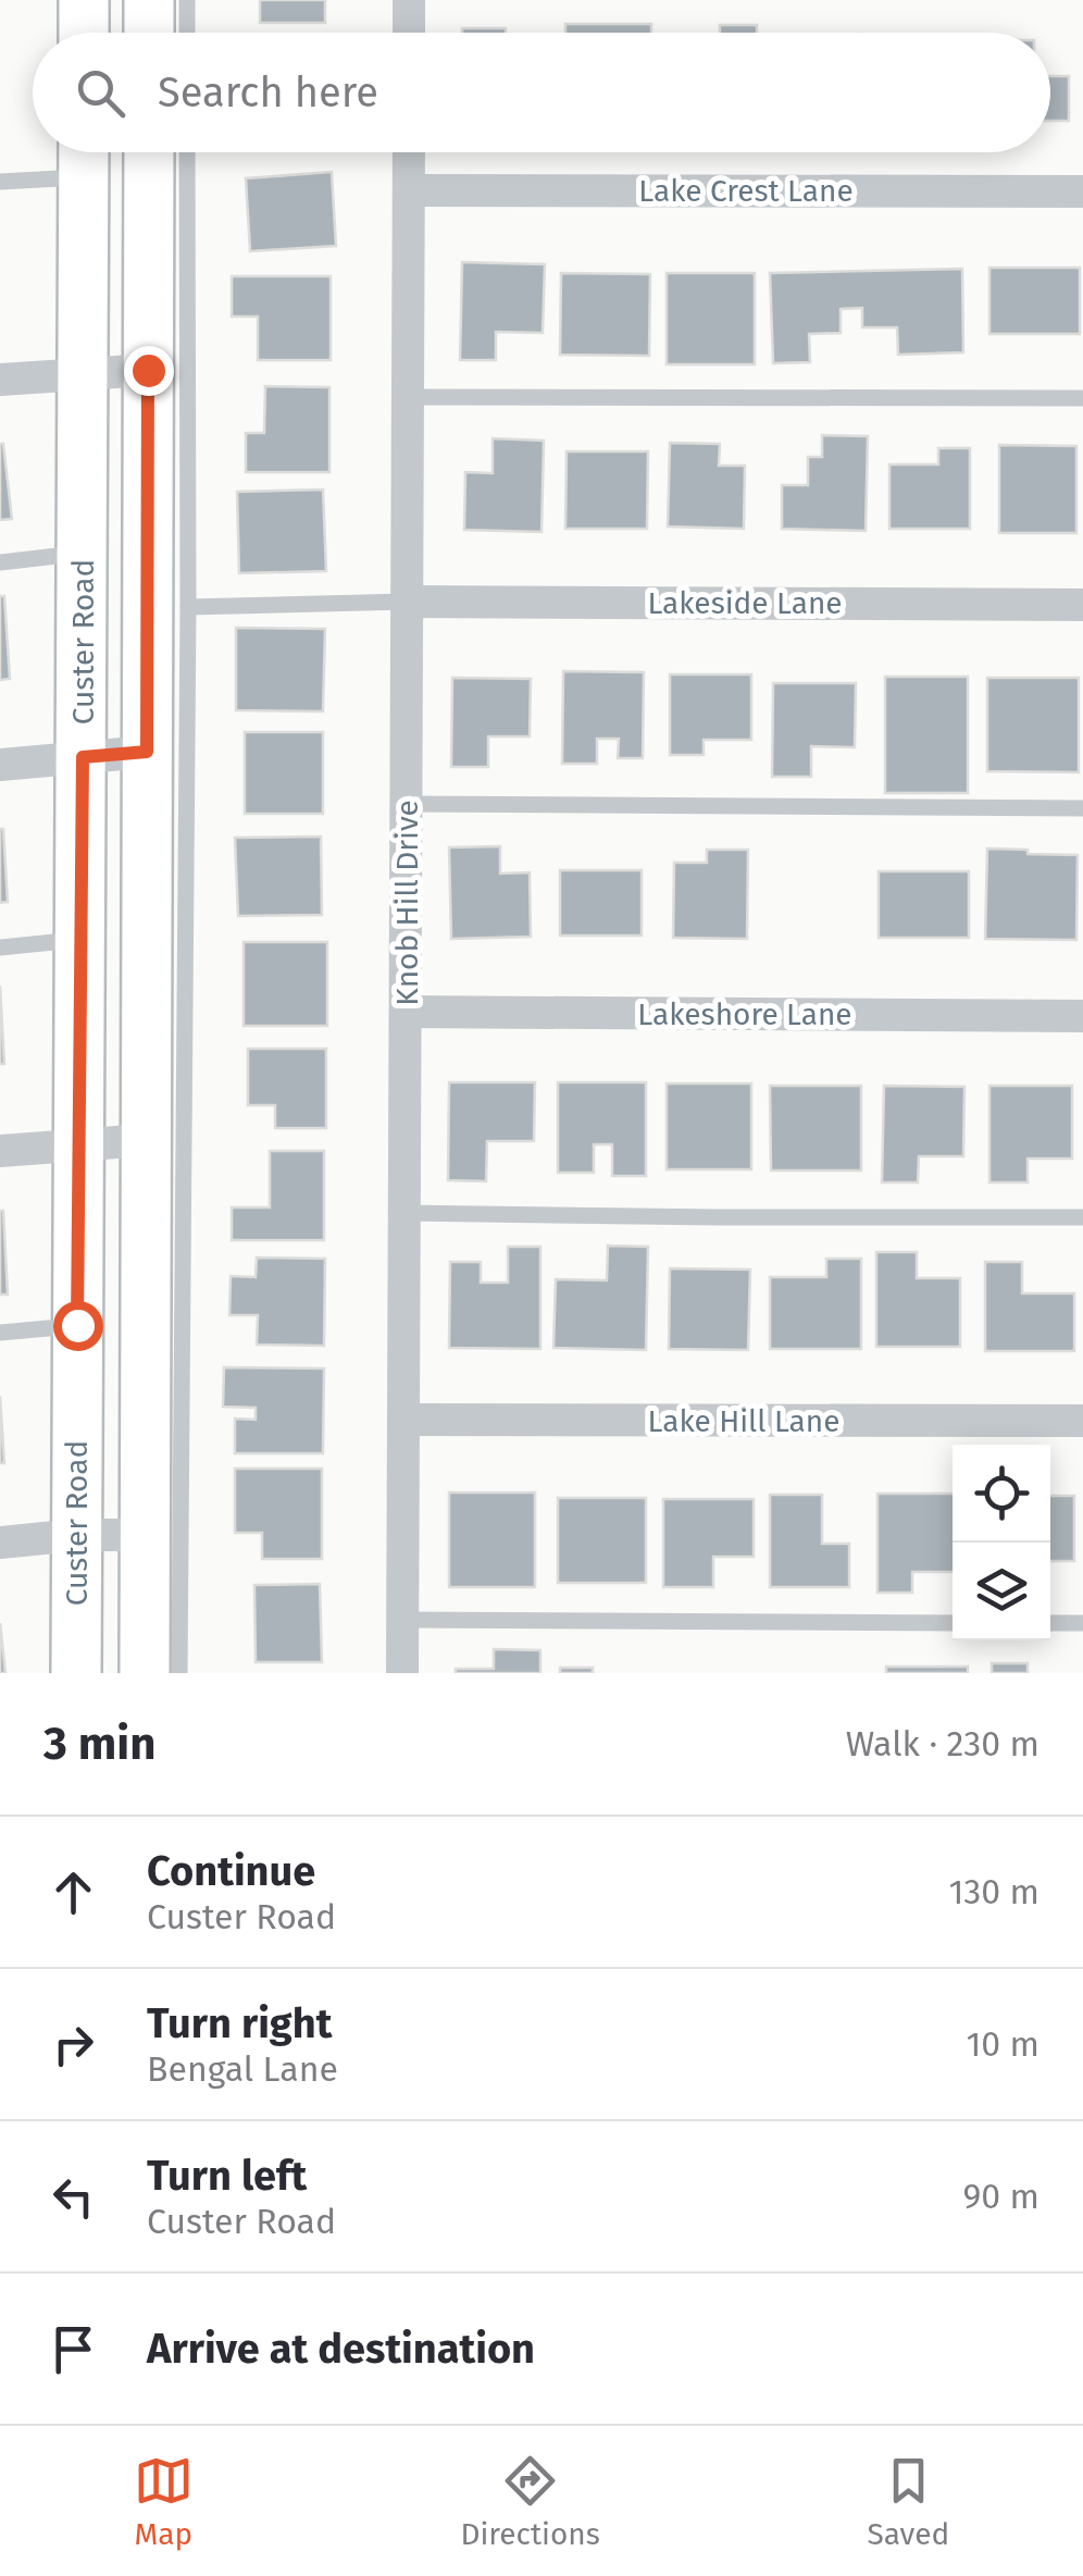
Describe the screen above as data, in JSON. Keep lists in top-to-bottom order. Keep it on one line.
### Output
{"streets":{"main road":["Custer Road"],"street":["Lake Crest Lane","Lakeside Lane","Knob Hill Drive","Lakeshore Lane","Lake Hill Lane"]},"crossings":[["Lake Crest Lane","Knob Hill Drive"],["Lakeside Lane","Knob Hill Drive"],["Knob Hill Drive","Lakeshore Lane"],["Knob Hill Drive","Lake Hill Lane"]],"page":{"search":"Search here","heading":["3 min","Walk · 230 m"],"list":[["Continue","Custer Road","130 m"],["Turn right","Bengal Lane","10 m"],["Turn left","Custer Road","90 m"],"Arrive at destination"],"nav":["Map","Directions","Saved"]}}
